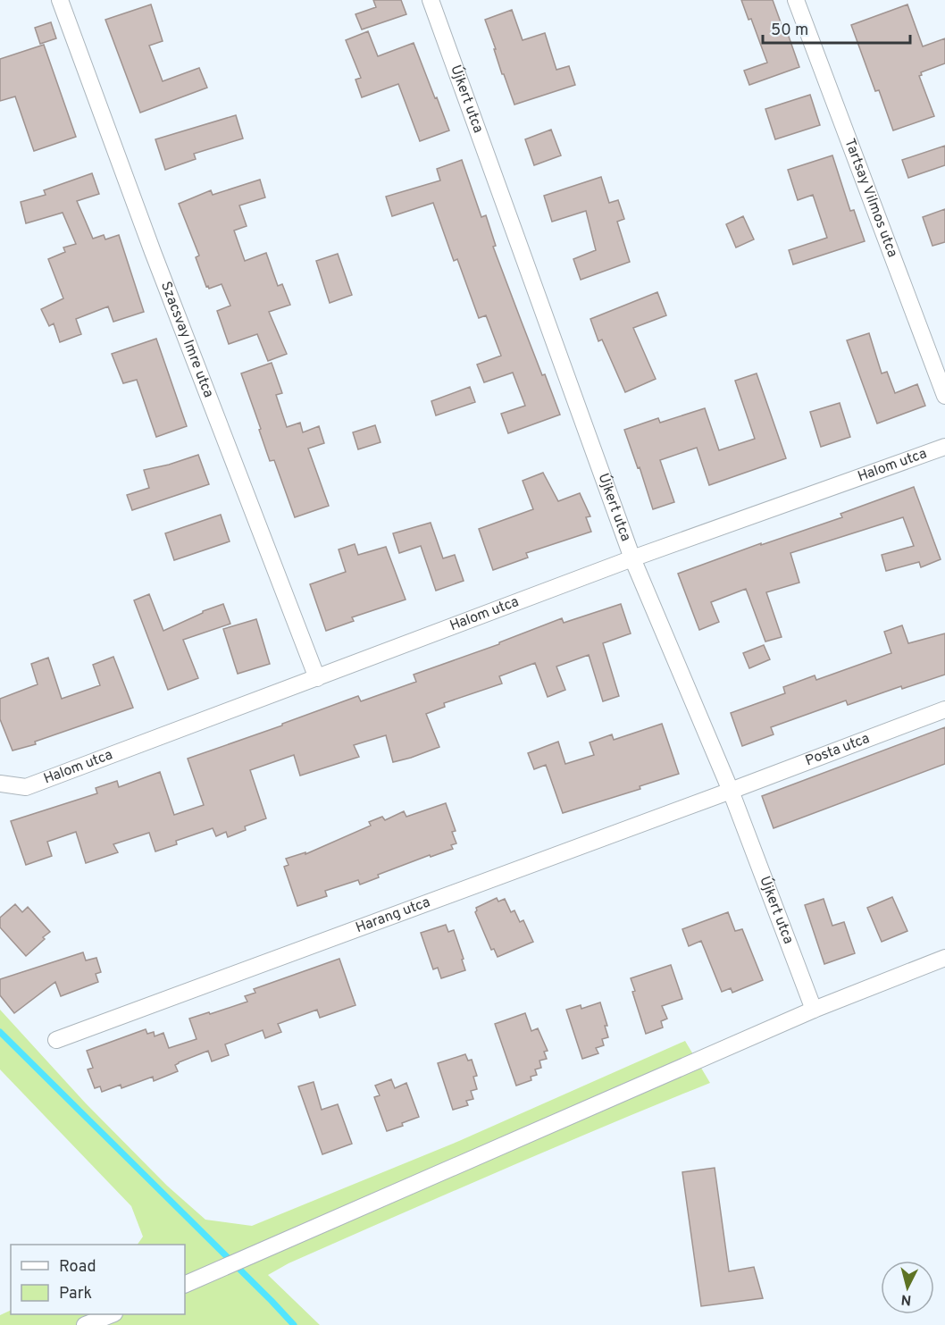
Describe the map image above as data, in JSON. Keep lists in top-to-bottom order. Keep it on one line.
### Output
{"streets":{"street":["Újkert utca","Tartsay Vilmos utca","Szacsvay Imre utca","Halom utca","Posta utca","Harang utca"]},"crossings":[["Újkert utca","Halom utca"],["Újkert utca","Posta utca"],["Újkert utca","Harang utca"],["Szacsvay Imre utca","Halom utca"],["Posta utca","Harang utca"]],"legend":["Road","Park"],"scale_bar":"50 m","north":"bottom"}
